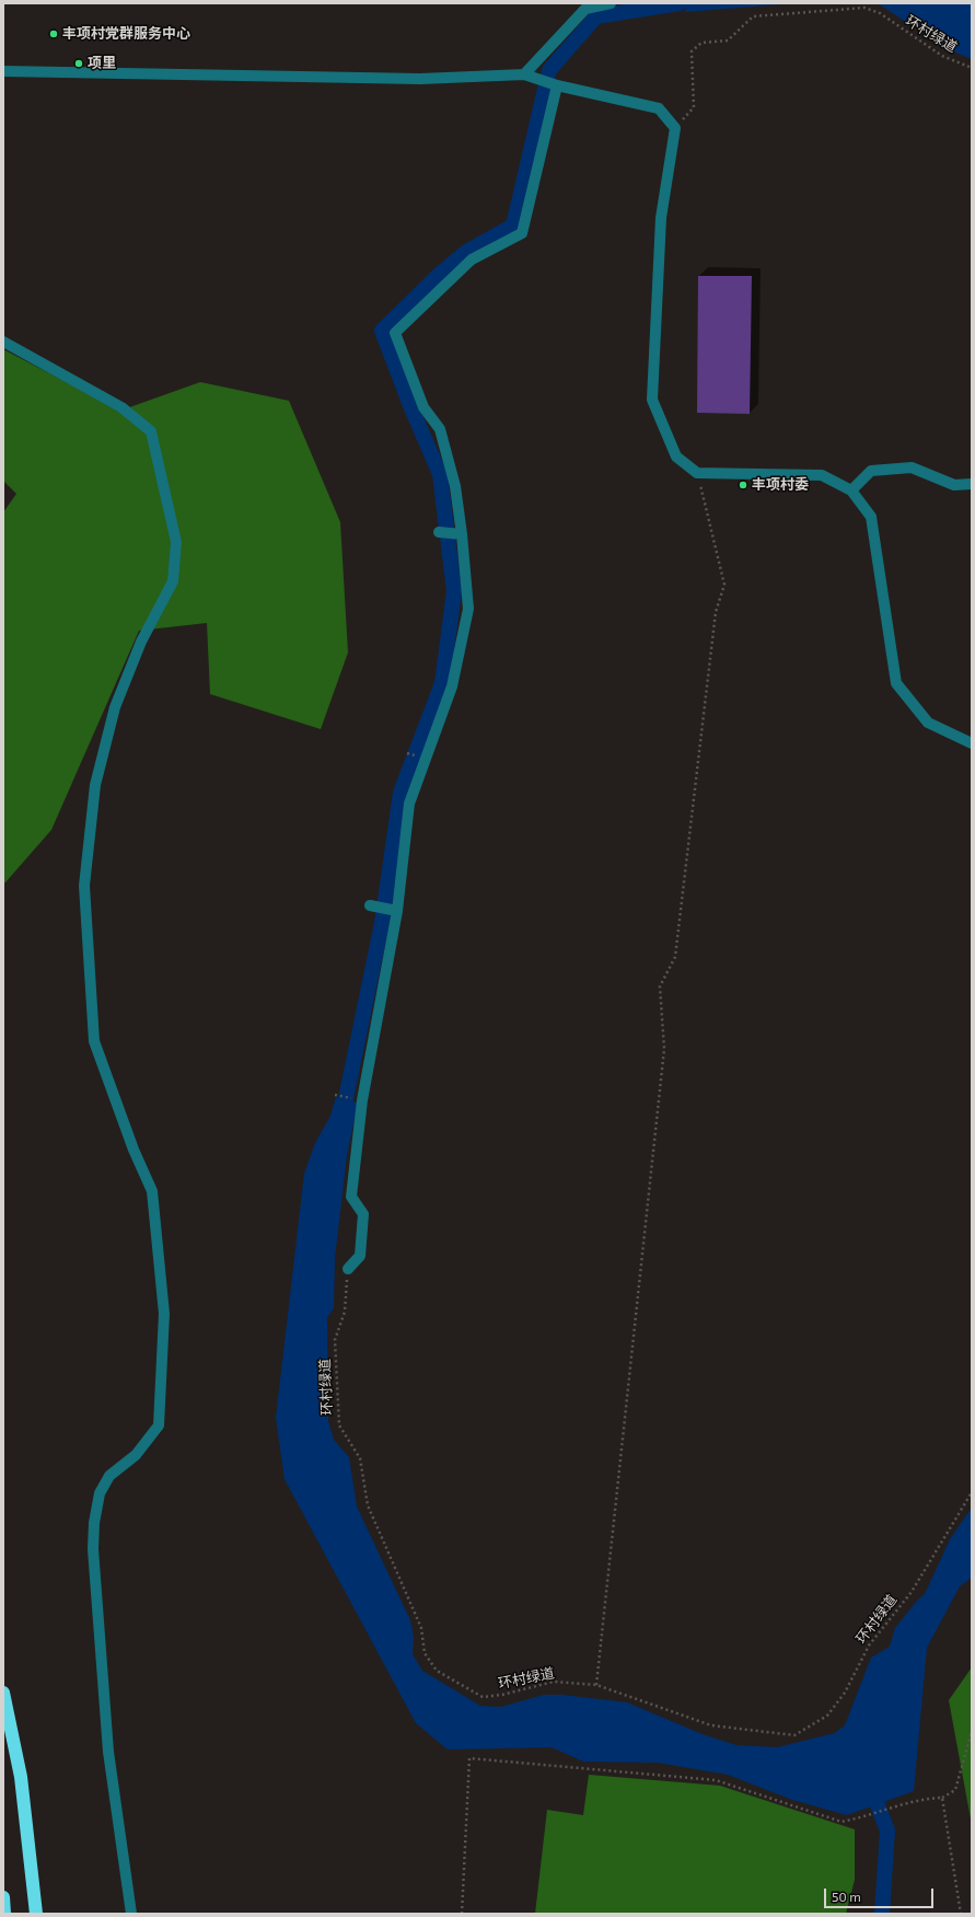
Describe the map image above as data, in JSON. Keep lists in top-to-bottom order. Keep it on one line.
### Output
{"streets":{"path":["环村绿道"]},"places":["丰项村党群服务中心","项里","丰项村委"],"scale_bar":"50 m"}
